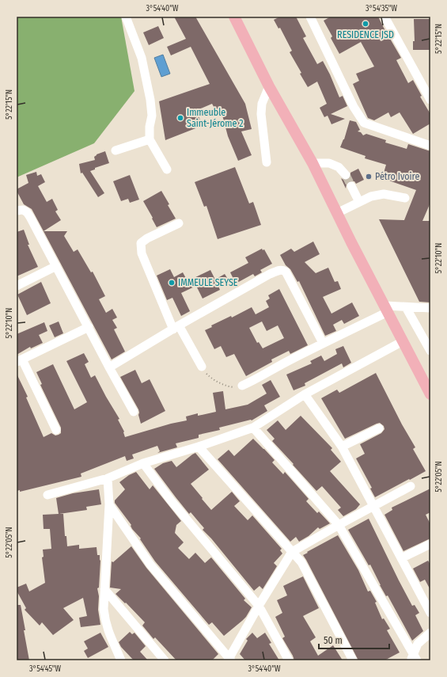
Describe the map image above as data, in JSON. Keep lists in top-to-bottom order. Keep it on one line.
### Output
{"places":["RESIDENCE JSD","Immeuble Saint-Jérome 2","Pétro Ivoire","IMMEULE SEYSE"],"scale_bar":"50 m","coordinates":["3°54'40\"W","3°54'35\"W","5°22'15\"N","5°22'10\"N","5°22'05\"N","3°54'45\"W"]}
